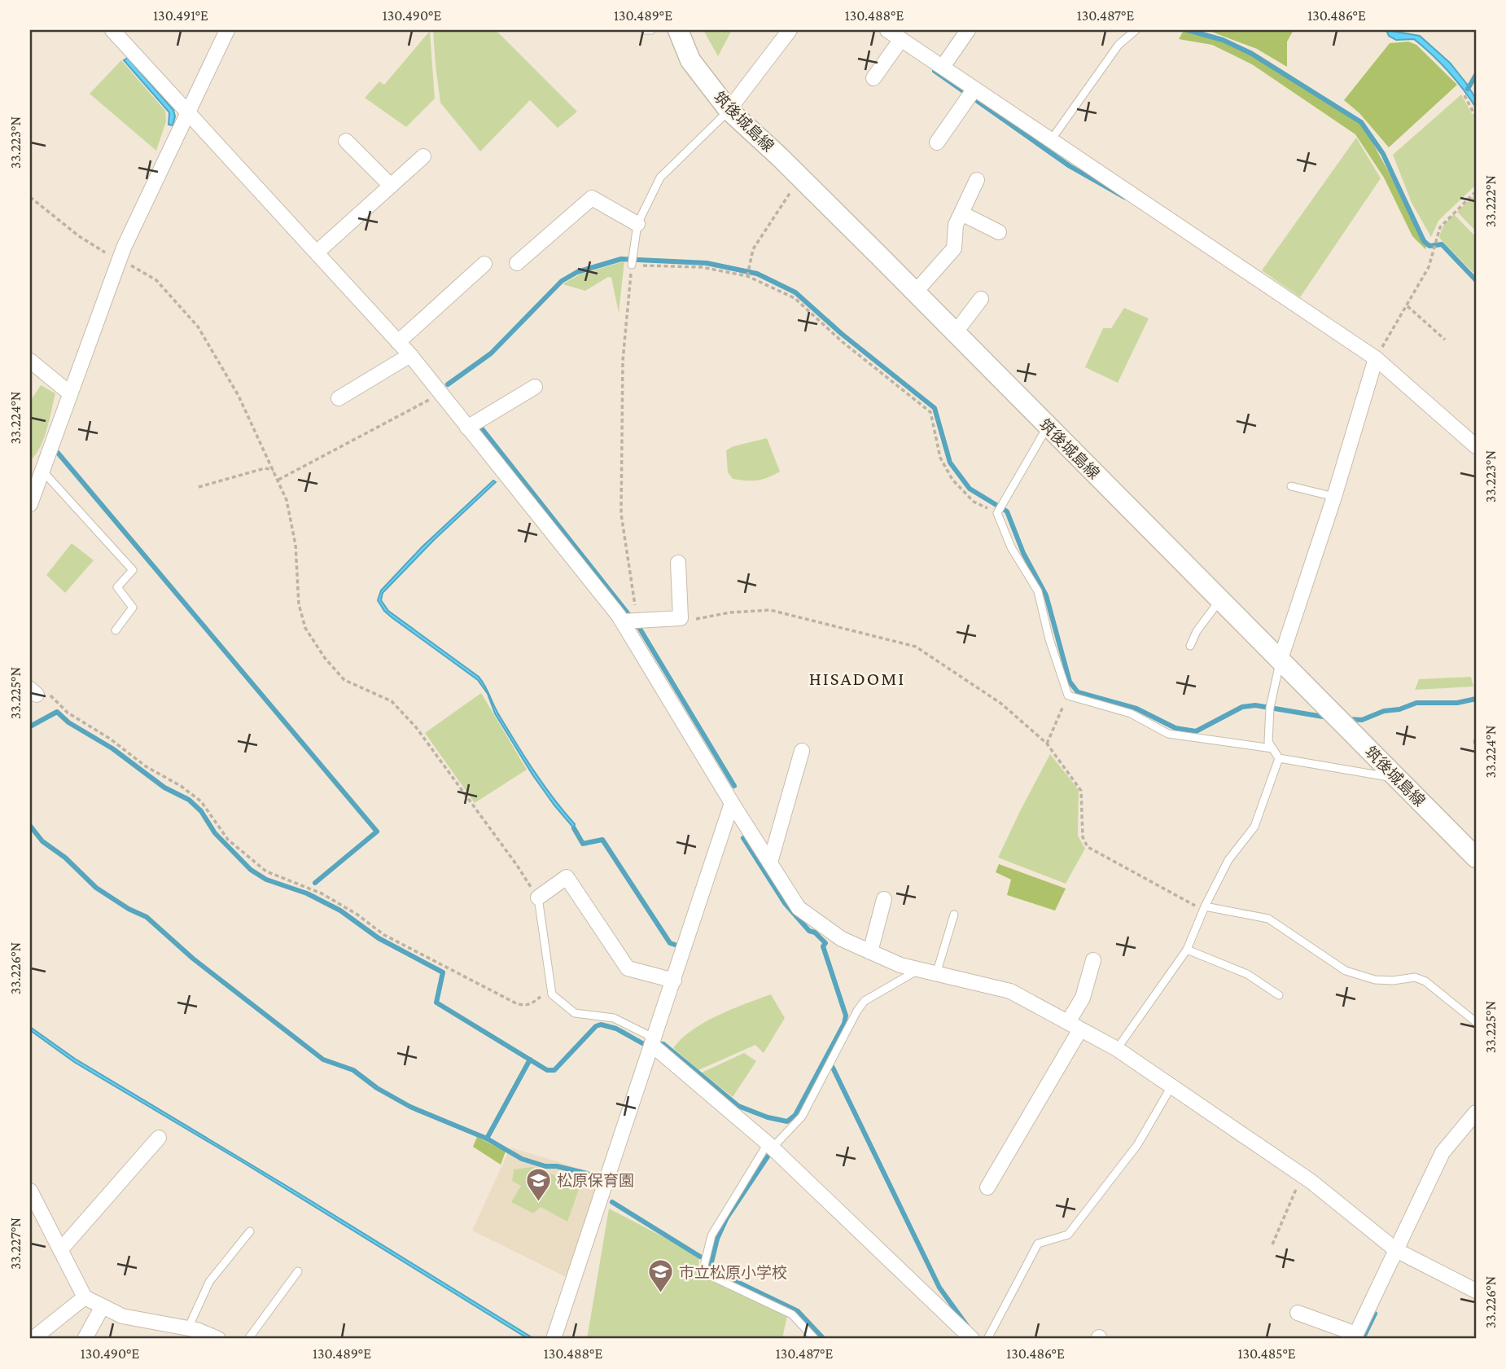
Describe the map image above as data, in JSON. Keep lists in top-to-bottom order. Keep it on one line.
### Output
{"streets":{"street":["筑後城島線"]},"districts":["HISADOMI"],"places":{"school or university":["松原保育園","市立松原小学校"]},"coordinates":["130.491°E","130.490°E","130.489°E","130.488°E","130.487°E","130.486°E","33.223°N","33.222°N","33.224°N","33.225°N","33.226°N","33.227°N","130.485°E"]}
